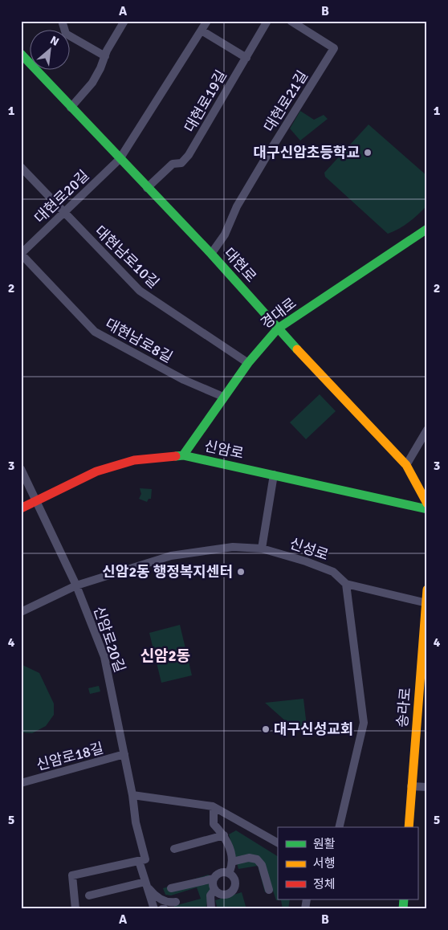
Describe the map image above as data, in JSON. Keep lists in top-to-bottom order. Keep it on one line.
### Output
{"streets":{"main road":["대현로","경대로","신암로","송라로"],"street":["대현로19길","대현로21길","대현로20길","대현남로10길","대현남로8길","신성로","신암로20길","신암로18길"]},"crossings":[["대현로19길","대현로"],["대현로21길","대현로"],["대현로20길","대현남로10길"],["대현로20길","대현로"],["대현로20길","대현남로8길"],["대현남로10길","경대로"],["대현로","경대로"],["경대로","대현남로8길"],["경대로","신암로"],["신암로","신암로20길"],["신성로","신암로20길"],["신암로20길","신암로18길"]],"districts":["신암2동"],"places":["대구신암초등학교","신암2동 행정복지센터","대구신성교회"],"legend":["원활","서행","정체"],"north":"top right","grid":{"columns":["A","B"],"rows":["1","2","3","4","5"]}}
